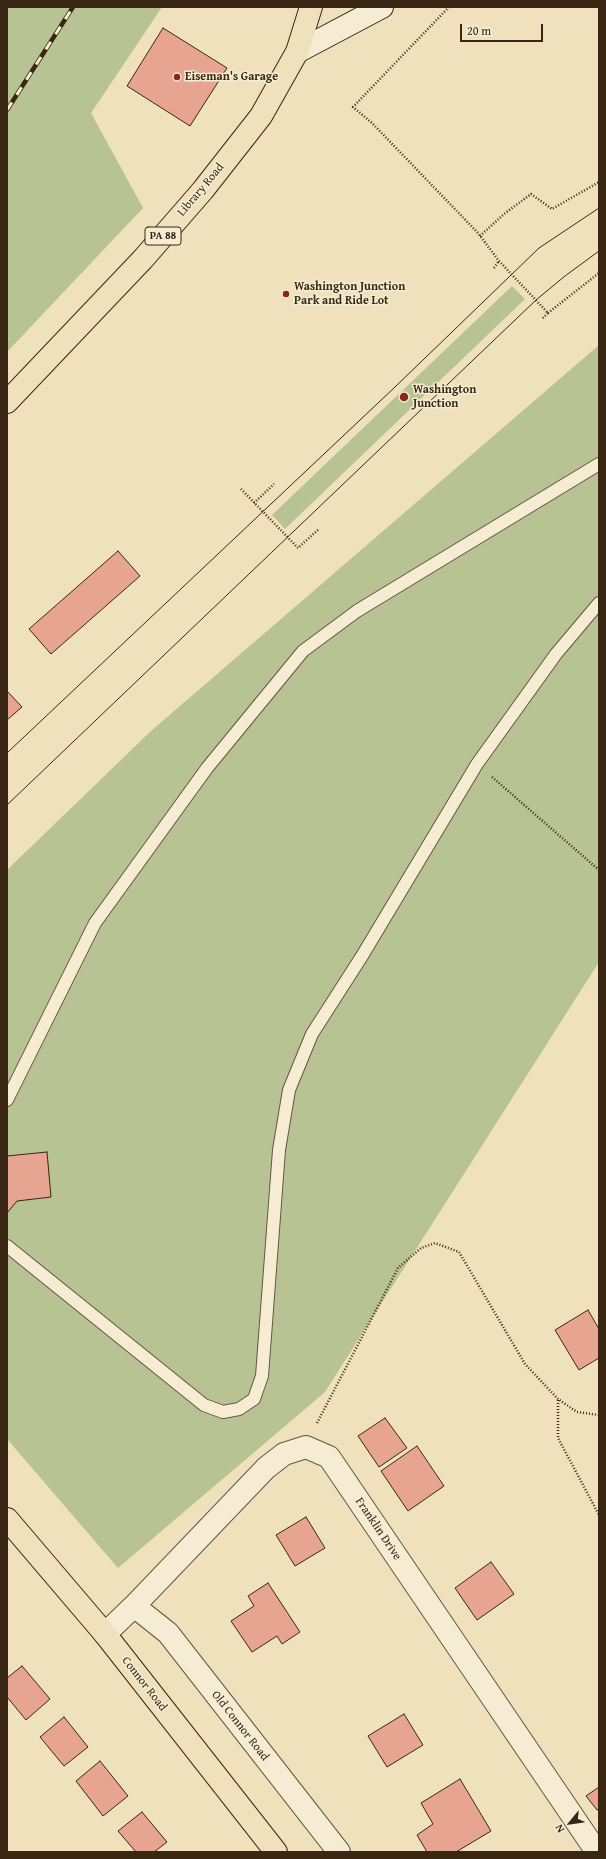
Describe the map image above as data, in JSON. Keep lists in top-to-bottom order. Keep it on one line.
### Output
{"streets":{"main road":["Library Road","PA 88","Connor Road"],"street":["Franklin Drive","Old Connor Road"]},"places":["Eiseman's Garage","Washington Junction Park and Ride Lot","Washington Junction"],"scale_bar":"20 m","north":"bottom left"}
